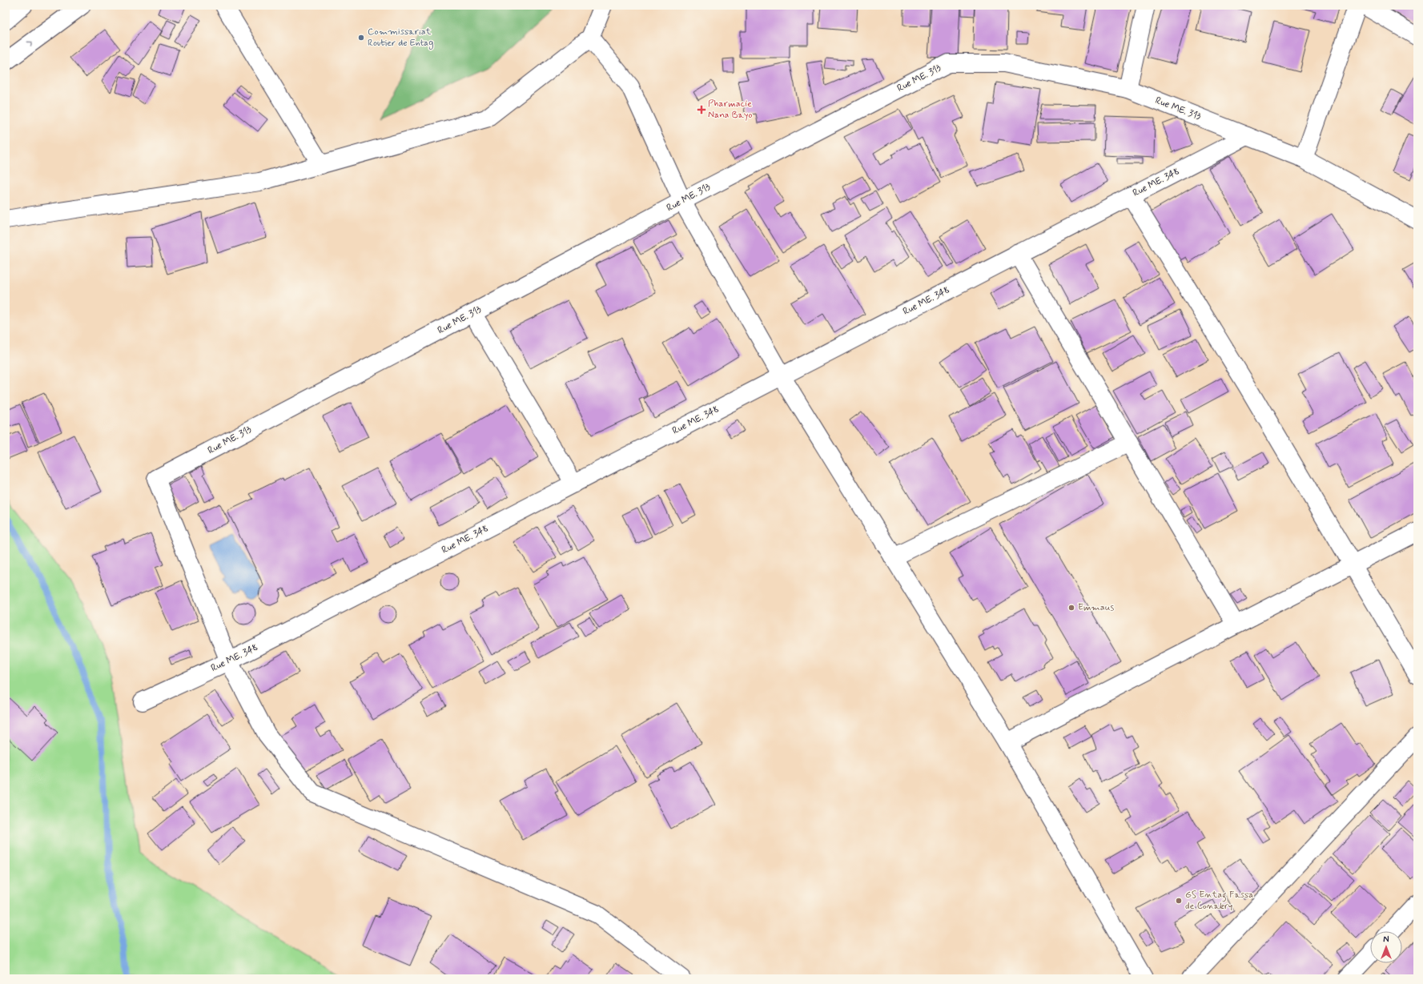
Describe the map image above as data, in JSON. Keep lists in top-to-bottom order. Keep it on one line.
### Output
{"streets":{"main road":["Rue ME. 313","Rue ME. 348"]},"crossings":[["Rue ME. 313","Rue ME. 348"]],"places":{"other":["Commissariat Routier de Entag","Emmaus","GS Entag Fassa de Conakry"],"health":["Pharmacie Nana Bayo"]},"north":"top"}
